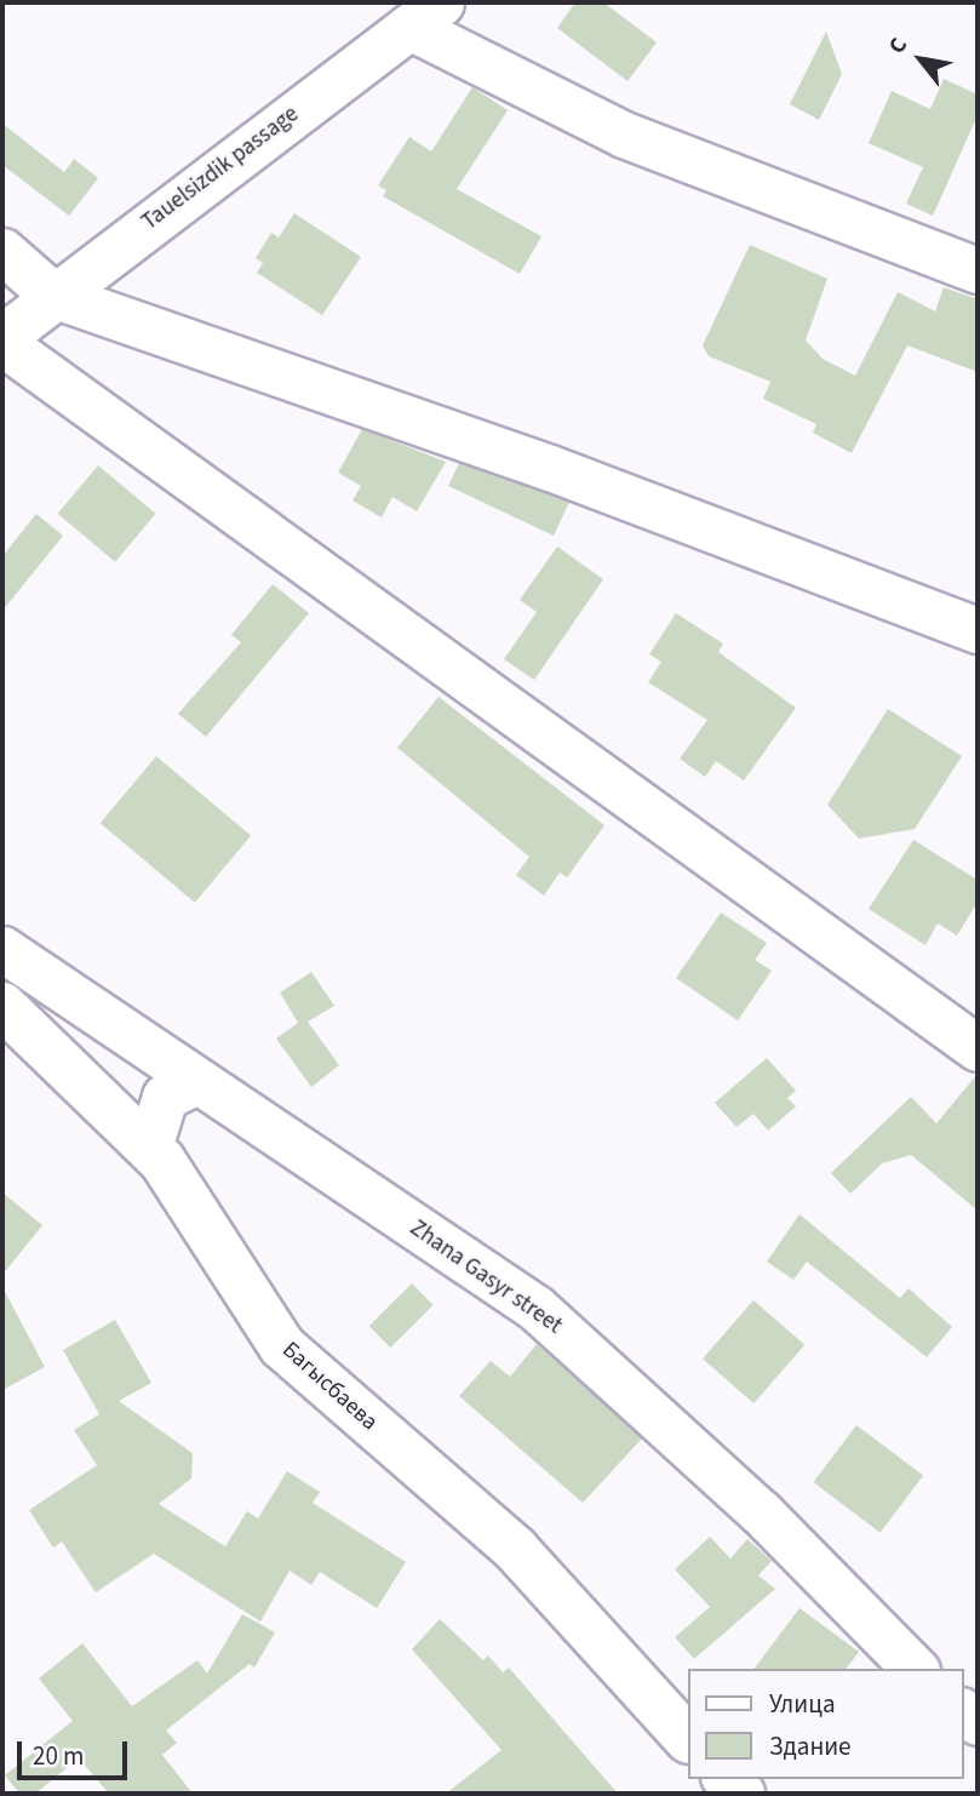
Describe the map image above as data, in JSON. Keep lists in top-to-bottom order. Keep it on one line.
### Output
{"streets":{"street":["Tauelsizdik passage","Zhana Gasyr street","Багысбаева"]},"legend":["Улица","Здание"],"scale_bar":"20 m","north":"top left"}
